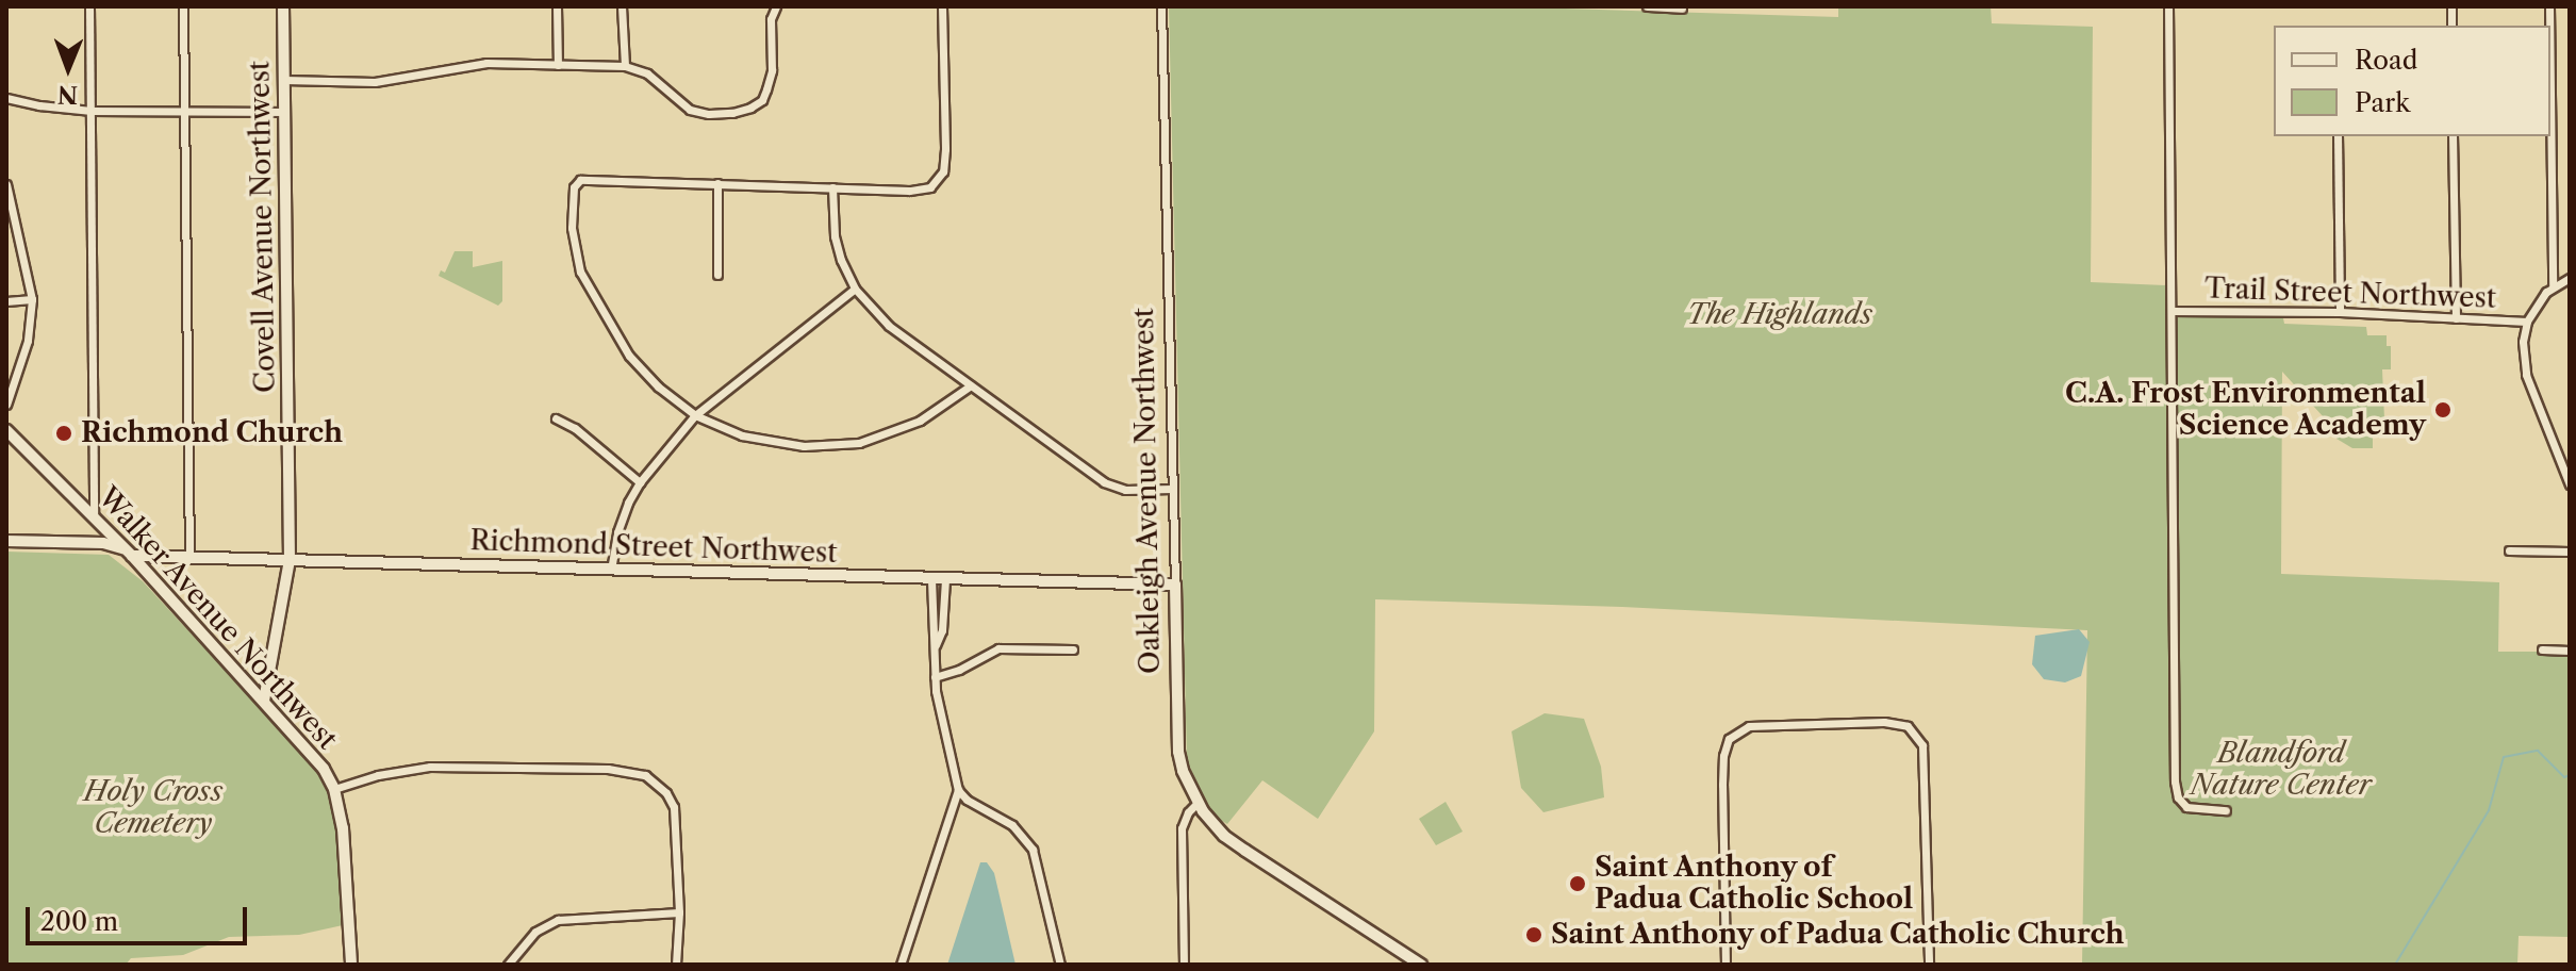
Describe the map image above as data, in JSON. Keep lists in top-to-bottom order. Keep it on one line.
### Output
{"streets":{"street":["Covell Avenue Northwest","Trail Street Northwest","Oakleigh Avenue Northwest","Richmond Street Northwest","Walker Avenue Northwest"]},"crossings":[["Covell Avenue Northwest","Richmond Street Northwest"],["Covell Avenue Northwest","Walker Avenue Northwest"],["Oakleigh Avenue Northwest","Richmond Street Northwest"],["Richmond Street Northwest","Walker Avenue Northwest"]],"parks":["The Highlands","Blandford Nature Center","Holy Cross Cemetery"],"places":["C.A. Frost Environmental Science Academy","Richmond Church","Saint Anthony of Padua Catholic School","Saint Anthony of Padua Catholic Church"],"legend":["Road","Park"],"scale_bar":"200 m","north":"bottom"}
